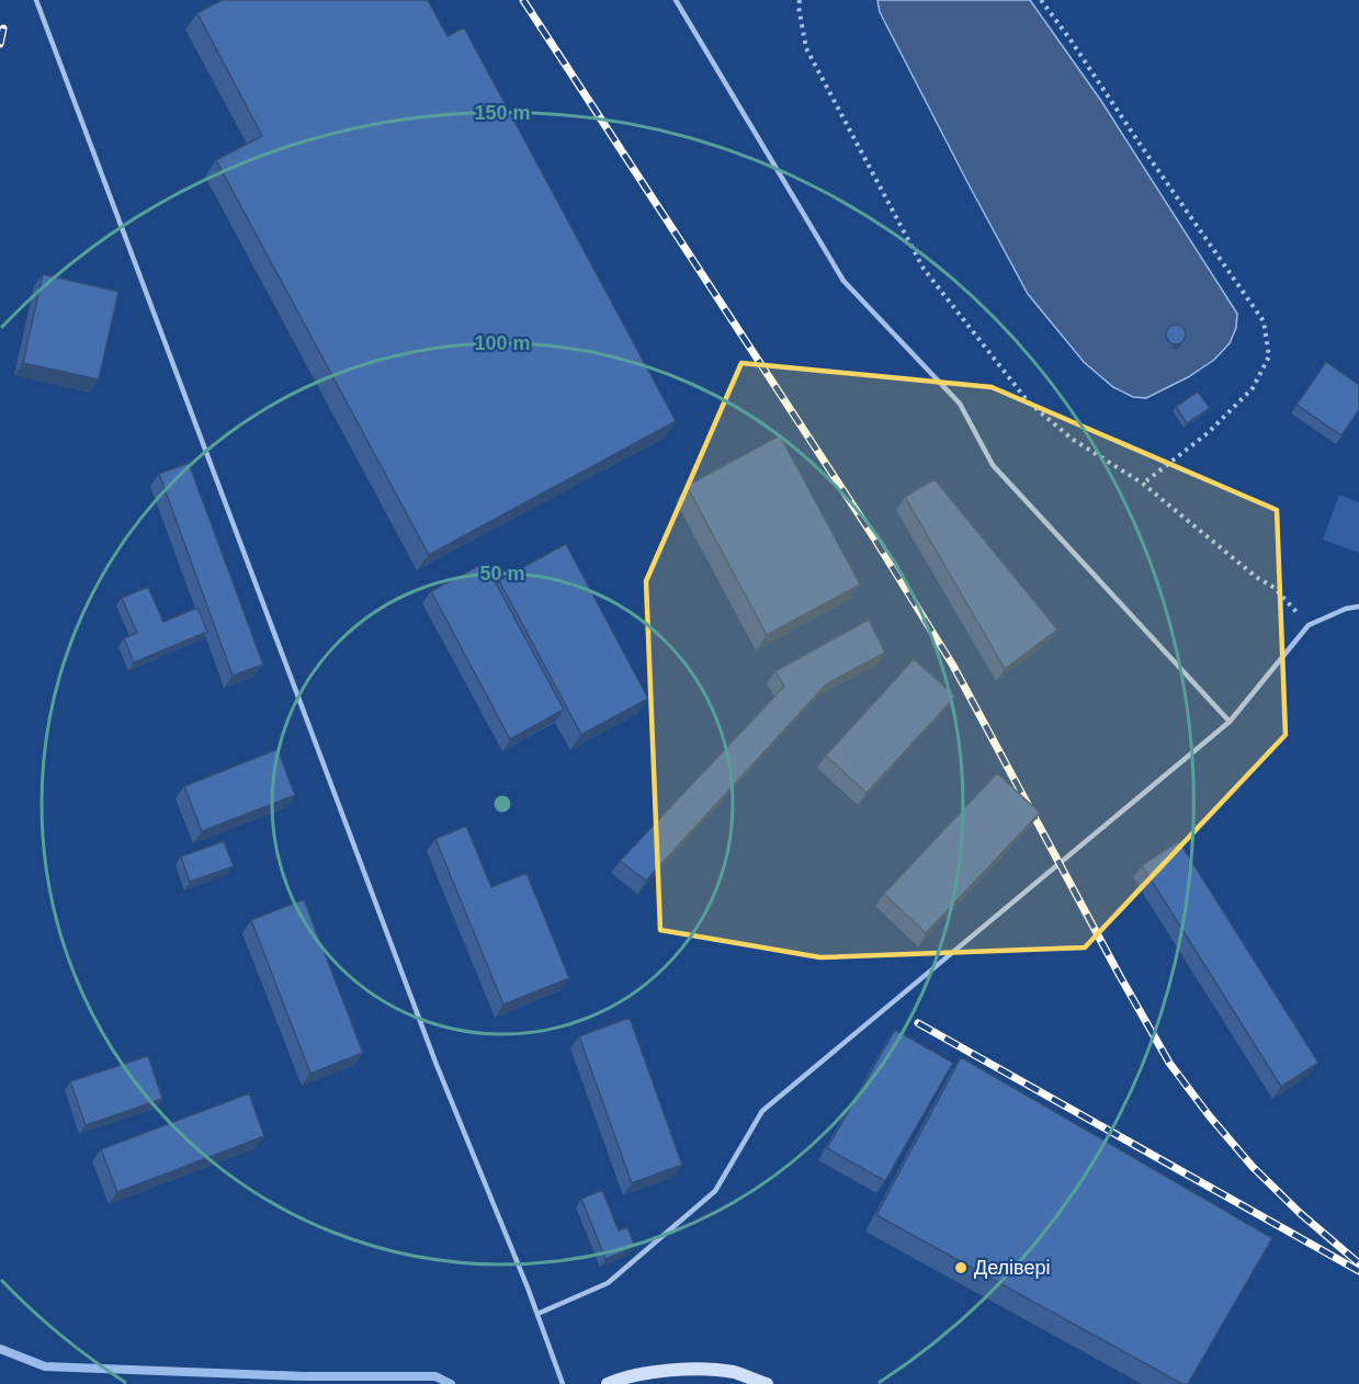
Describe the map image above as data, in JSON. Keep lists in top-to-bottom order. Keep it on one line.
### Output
{"places":["Делівері"],"rings":["150 m","100 m","50 m"]}
